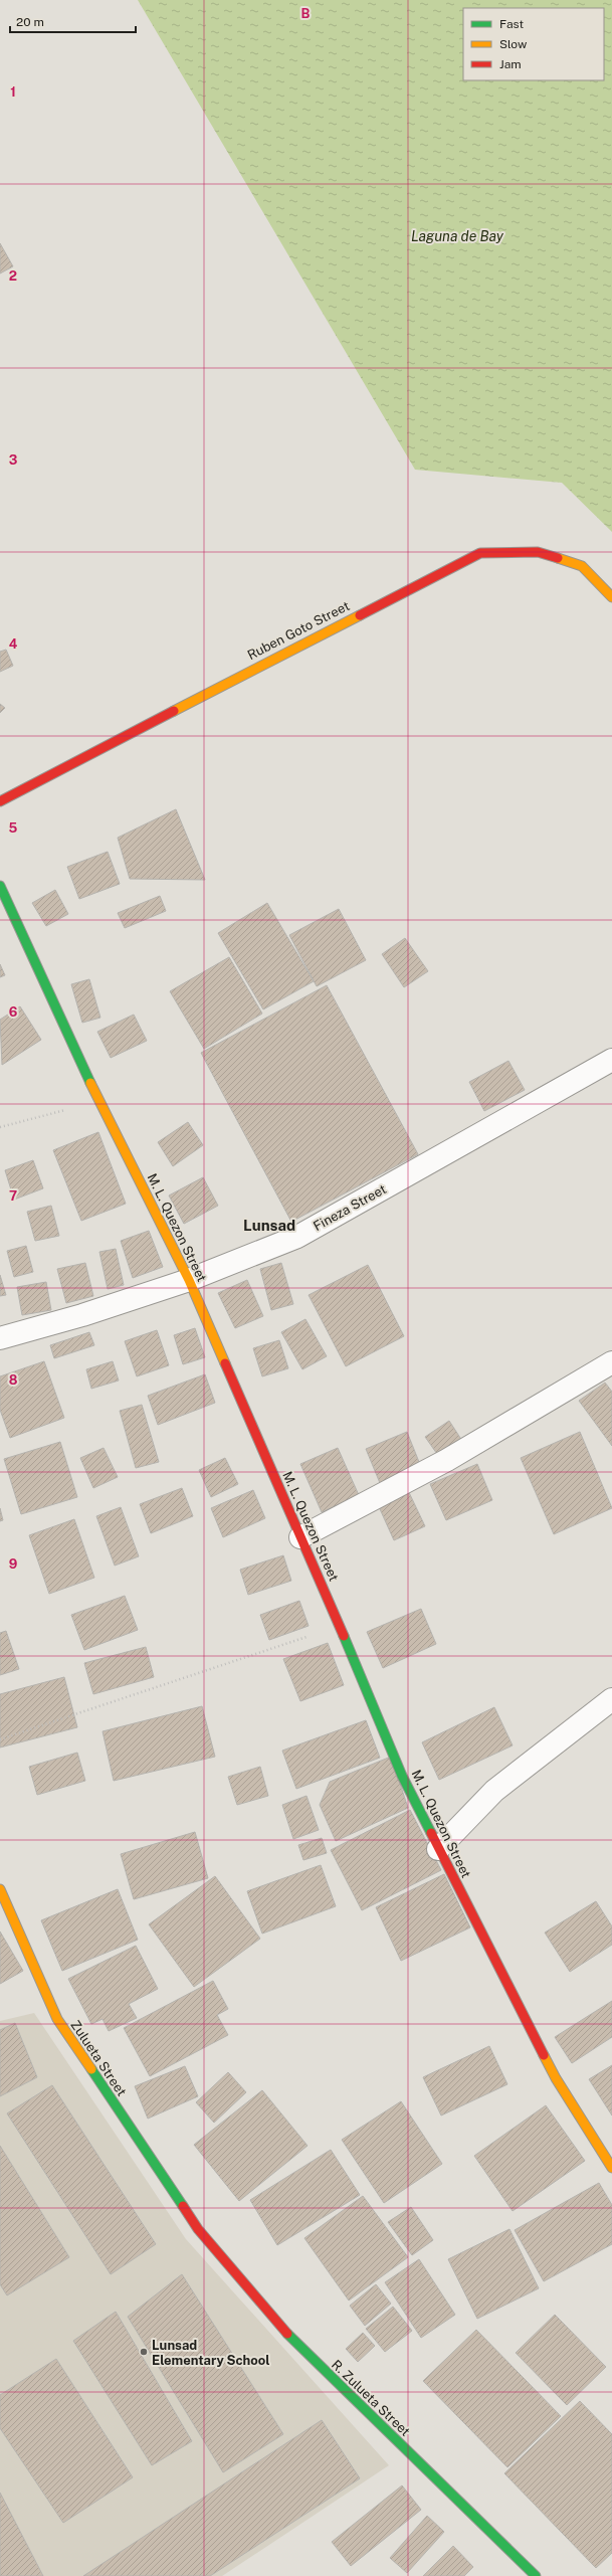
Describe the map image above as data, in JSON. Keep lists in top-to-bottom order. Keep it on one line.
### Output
{"streets":{"street":["Ruben Goto Street","Fineza Street","M. L. Quezon Street","Zulueta Street","R. Zulueta Street"]},"crossings":[["Fineza Street","M. L. Quezon Street"],["Zulueta Street","R. Zulueta Street"]],"districts":["Lunsad"],"water":["Laguna de Bay"],"places":["Lunsad Elementary School"],"legend":["Fast","Slow","Jam"],"scale_bar":"20 m","grid":{"columns":["B"],"rows":["1","2","3","4","5","6","7","8","9"]}}
